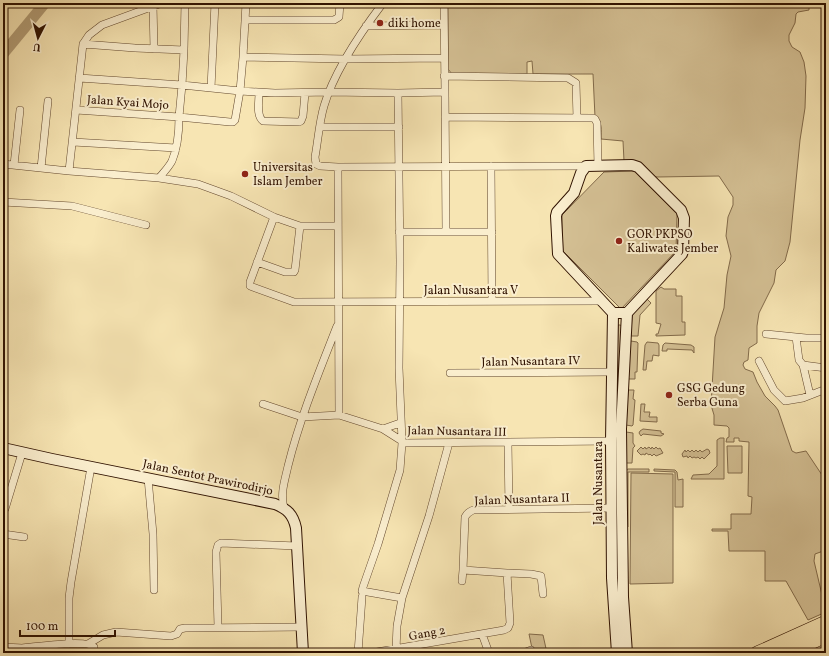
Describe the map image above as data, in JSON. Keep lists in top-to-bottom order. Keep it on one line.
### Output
{"streets":{"street":["Jalan Kyai Mojo","Jalan Nusantara V","Jalan Nusantara IV","Jalan Nusantara III","Jalan Sentot Prawirodirjo","Jalan Nusantara","Jalan Nusantara II","Gang 2"]},"crossings":[["Jalan Nusantara V","Jalan Nusantara"],["Jalan Nusantara IV","Jalan Nusantara"],["Jalan Nusantara III","Jalan Nusantara"],["Jalan Nusantara","Jalan Nusantara II"]],"places":["diki home","Universitas Islam Jember","GOR PKPSO Kaliwates Jember","GSG Gedung Serba Guna"],"scale_bar":"100 m","north":"bottom"}
